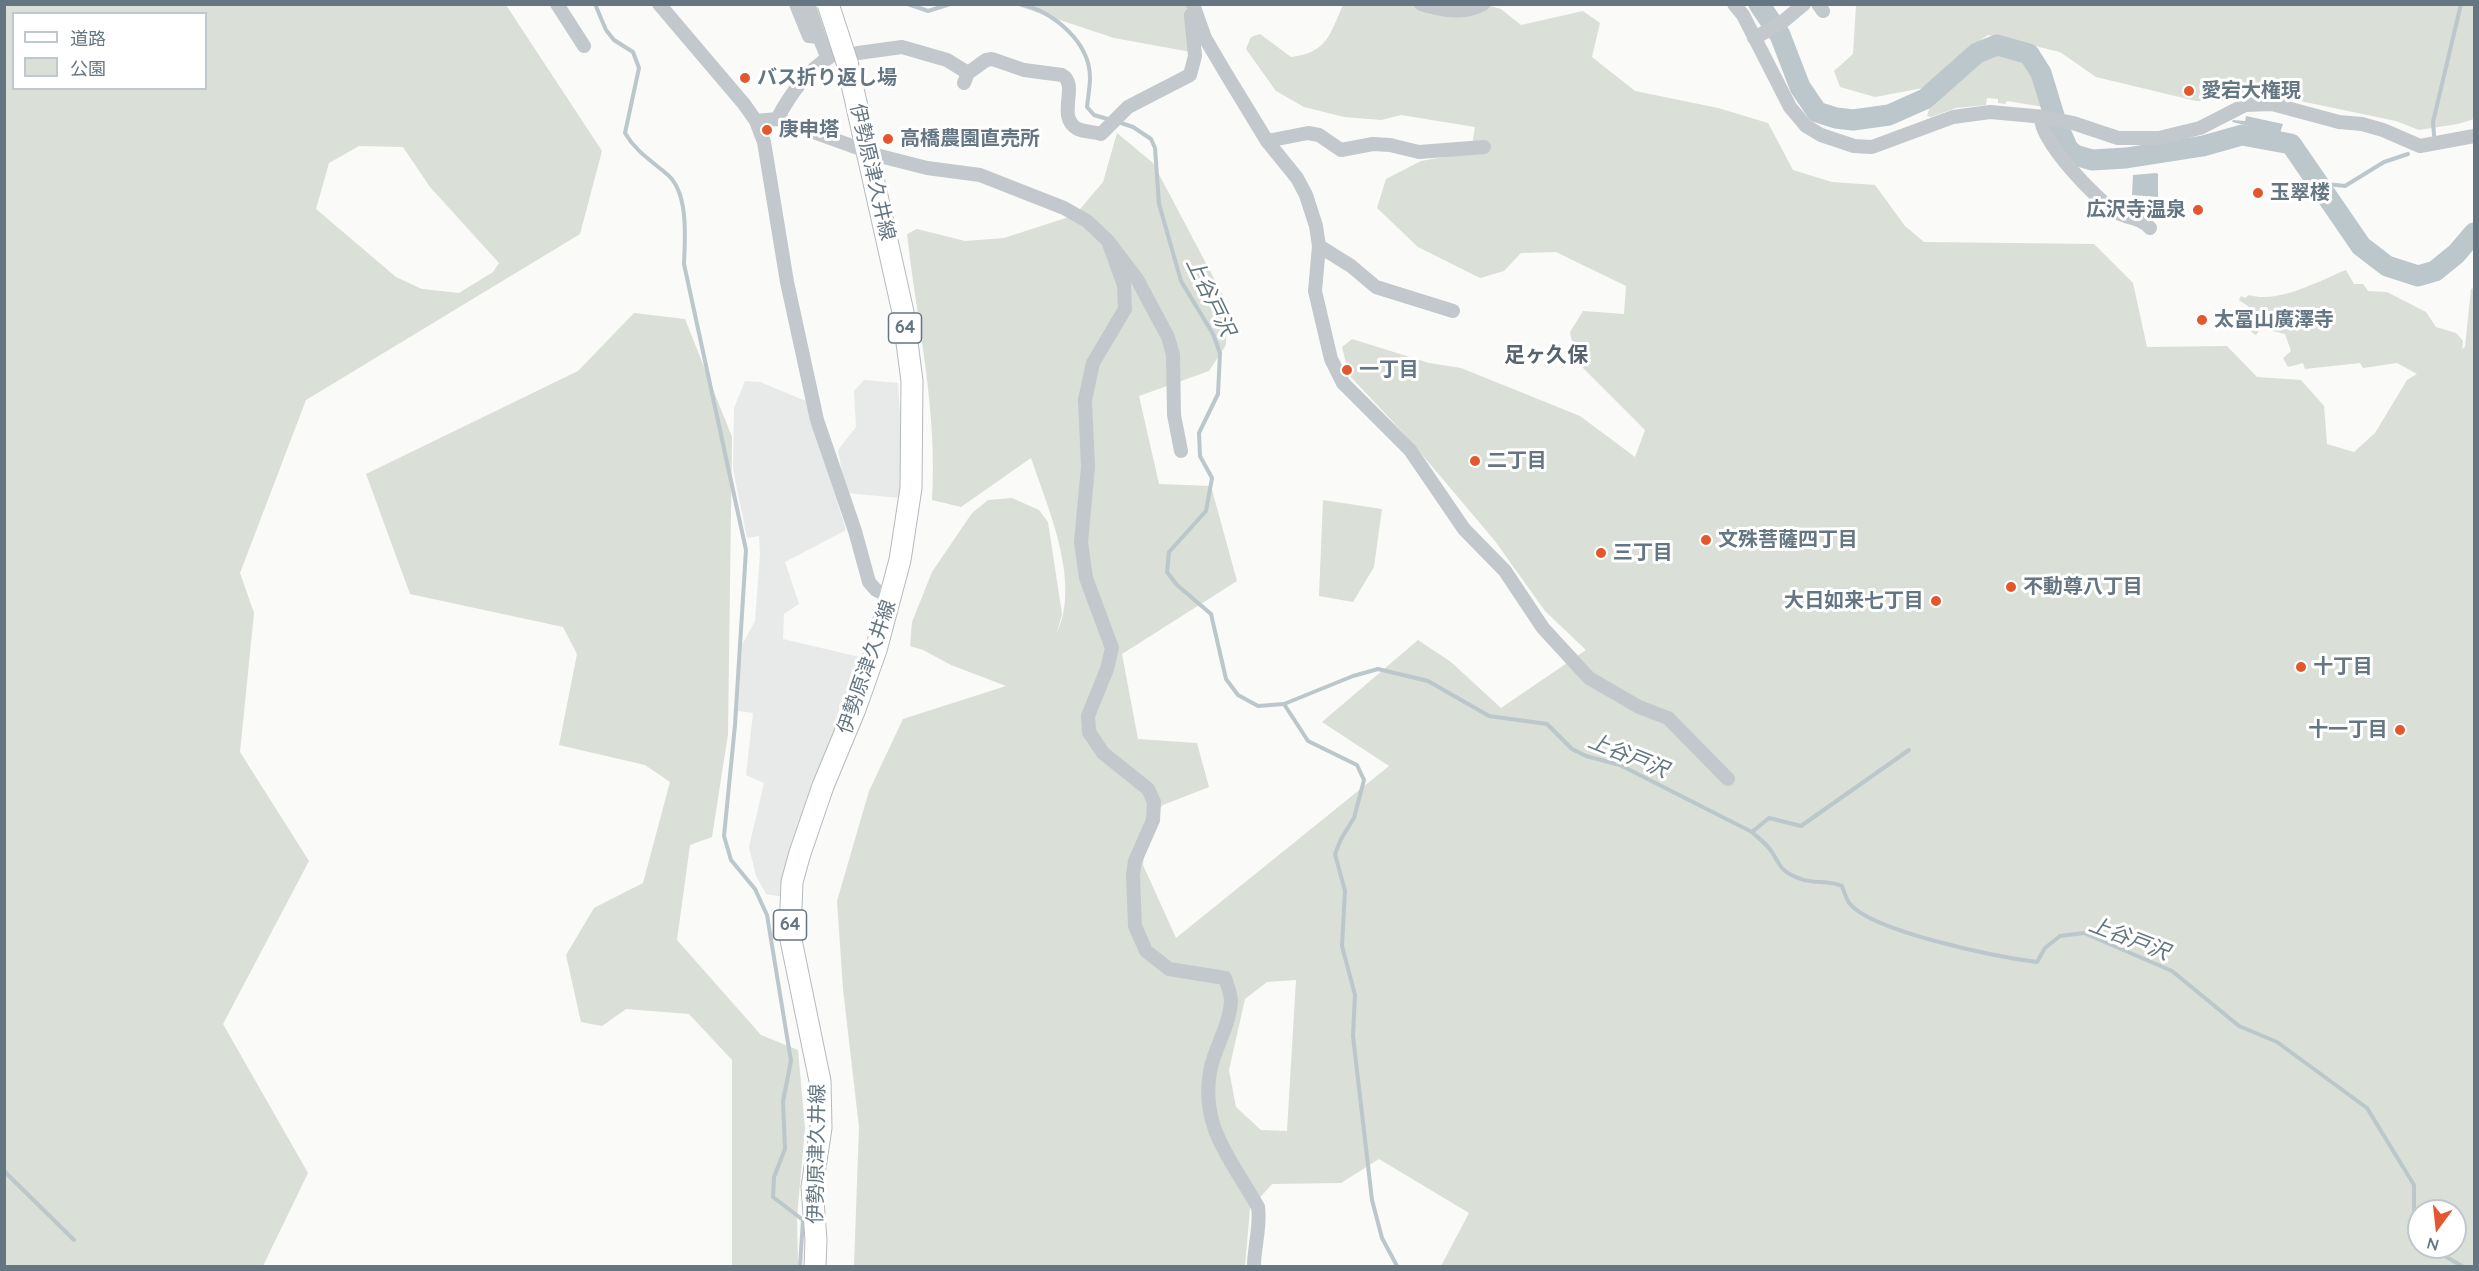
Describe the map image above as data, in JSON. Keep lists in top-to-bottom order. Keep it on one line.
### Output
{"streets":{"main road":["伊勢原津久井線","64"]},"crossings":[["伊勢原津久井線","64"]],"districts":["足ヶ久保"],"water":["上谷戸沢"],"places":["バス折り返し場","愛宕大権現","庚申塔","高橋農園直売所","玉翠楼","広沢寺温泉","太冨山廣澤寺","一丁目","二丁目","文殊菩薩四丁目","三丁目","不動尊八丁目","大日如来七丁目","十丁目","十一丁目"],"legend":["道路","公園"],"north":"bottom"}
